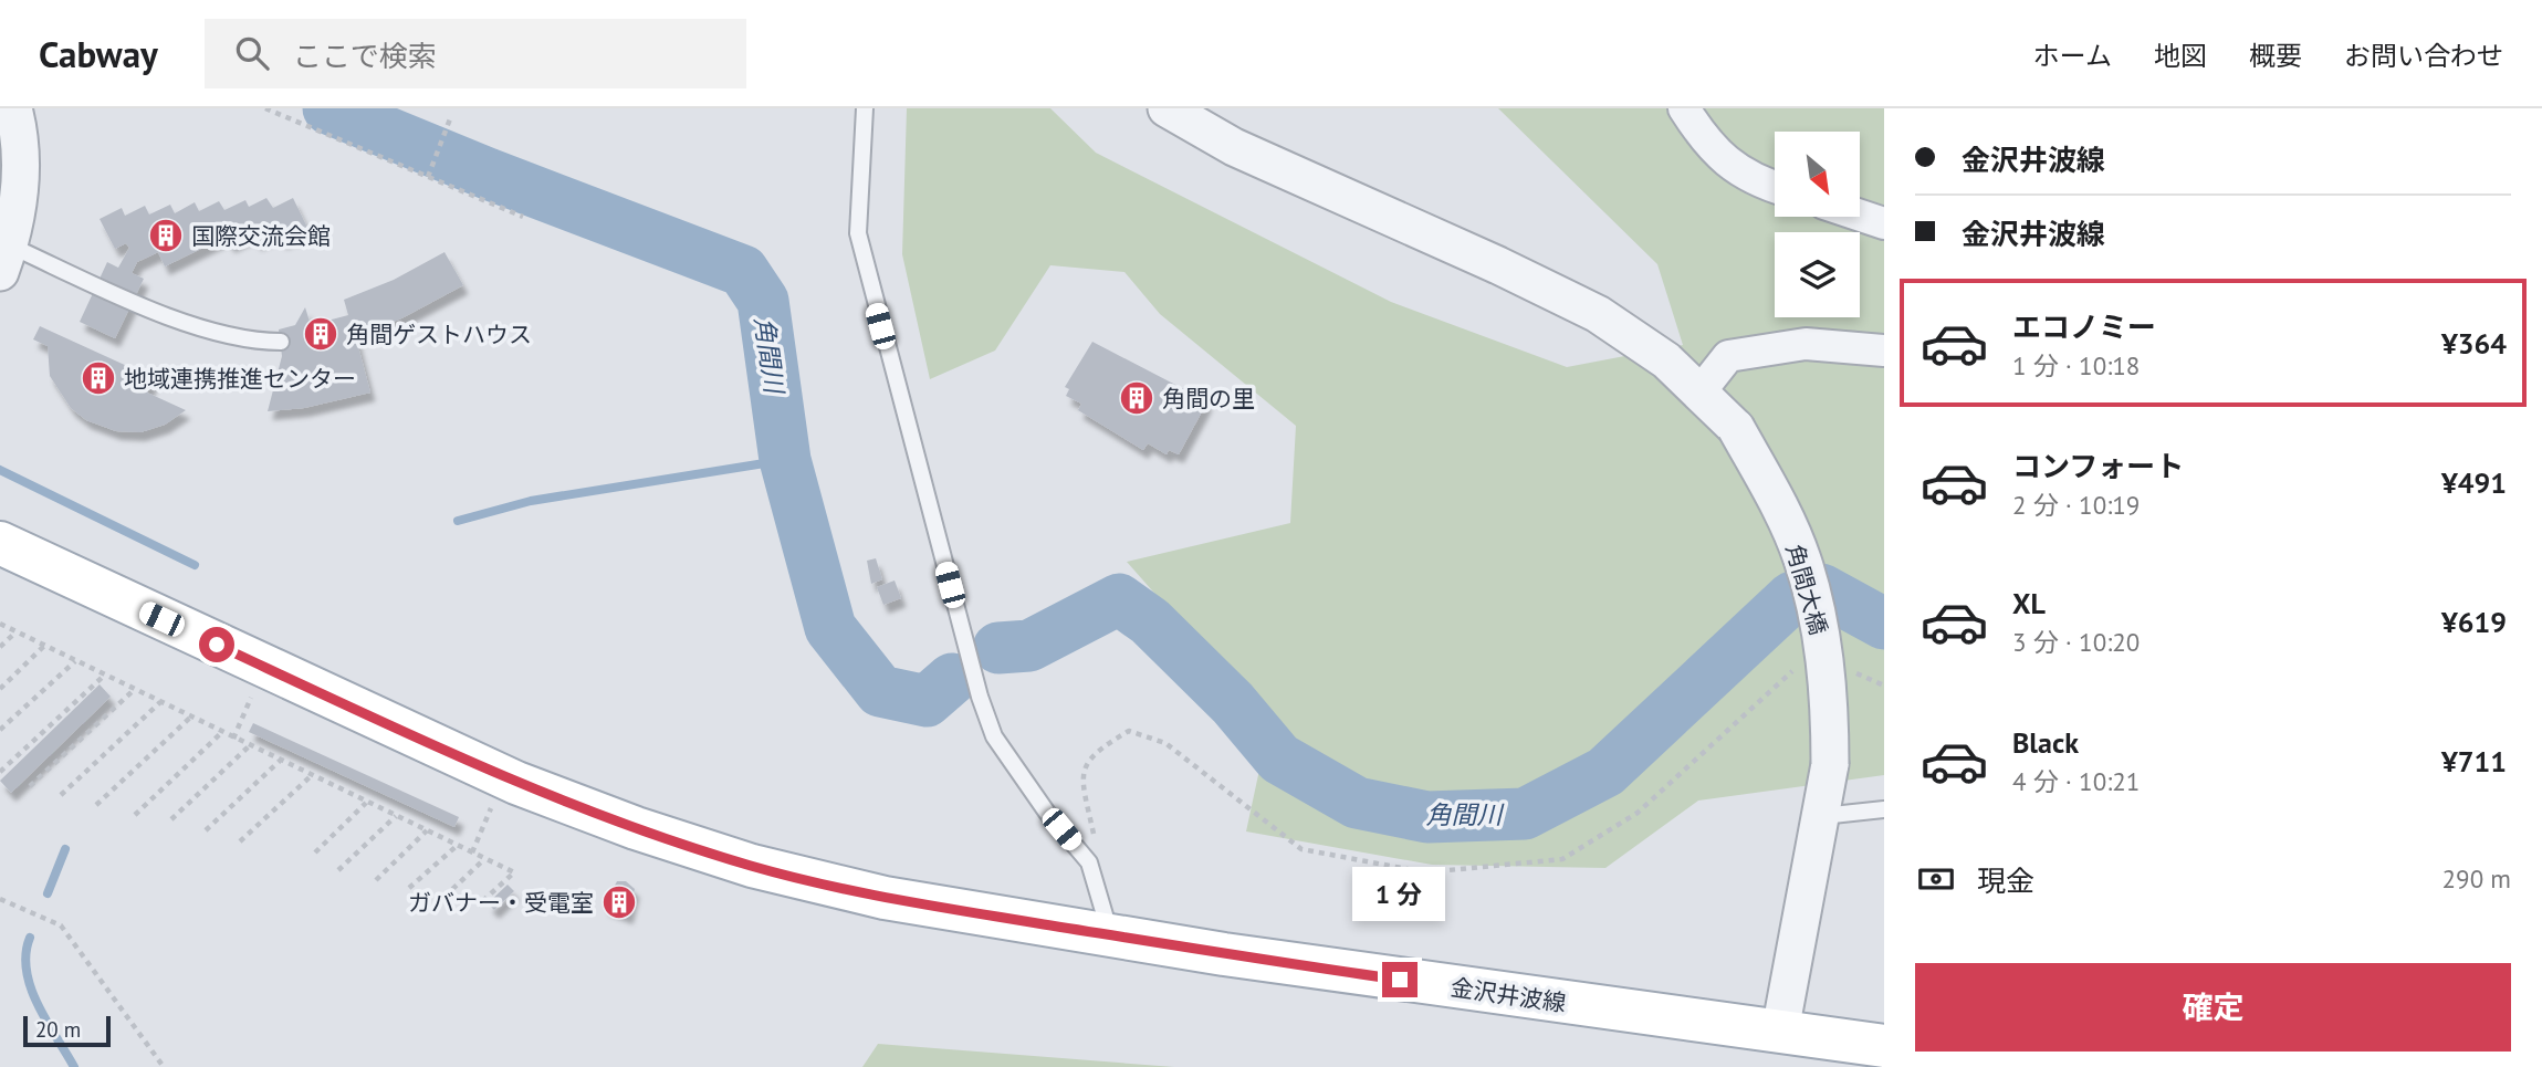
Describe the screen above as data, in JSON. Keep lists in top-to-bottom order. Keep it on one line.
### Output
{"streets":{"main road":["金沢井波線"],"street":["角間大橋"]},"crossings":[["角間大橋","金沢井波線"]],"water":["角間川"],"places":{"building":["国際交流会館","角間ゲストハウス","地域連携推進センター","角間の里","ガバナー・受電室"]},"scale_bar":"20 m","north":"bottom right","page":{"header":"Cabway","search":"ここで検索","nav":["ホーム","地図","概要","お問い合わせ"],"banner":["金沢井波線","金沢井波線"],"list":[{"name":"エコノミー","note":"1 分 · 10:18","value":"¥364"},{"name":"コンフォート","note":"2 分 · 10:19","value":"¥491"},{"name":"XL","note":"3 分 · 10:20","value":"¥619"},{"name":"Black","note":"4 分 · 10:21","value":"¥711"}],"pay":["現金","290 m"],"bubble":"1 分","buttons":"確定","scale":"20 m"}}
